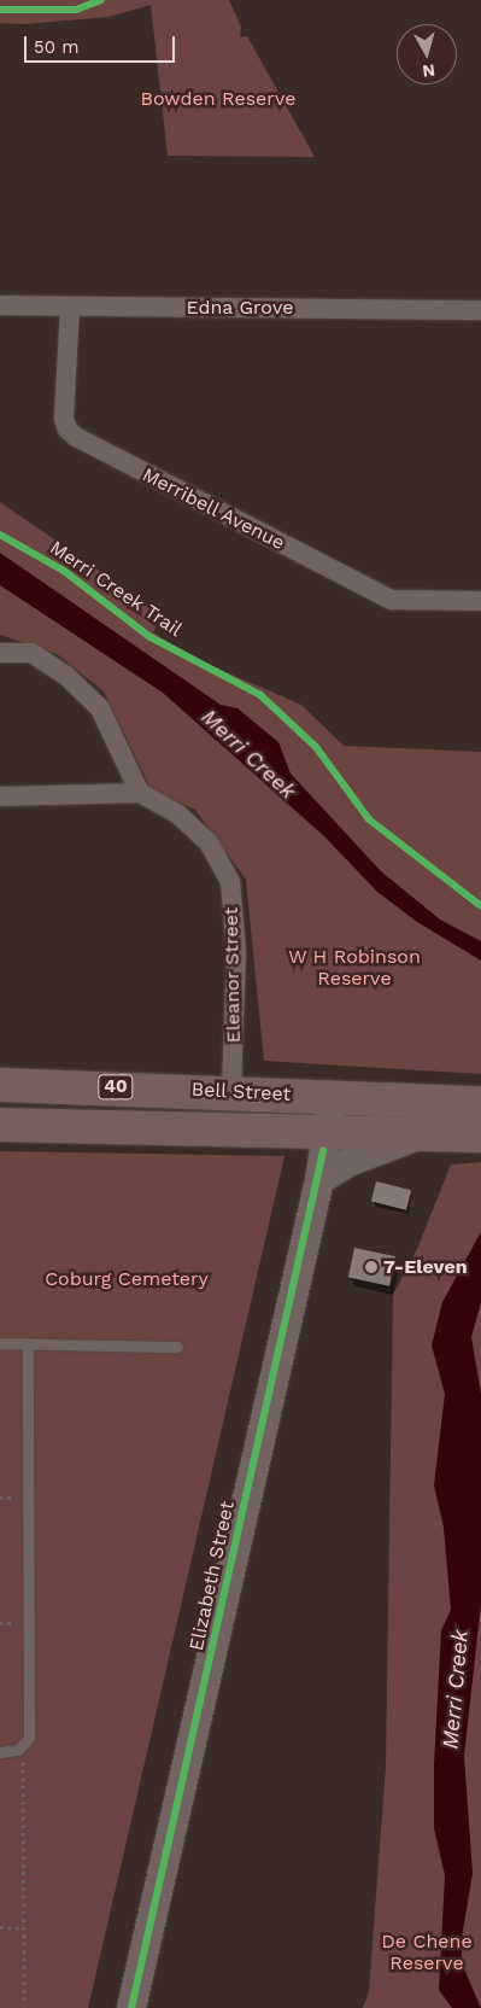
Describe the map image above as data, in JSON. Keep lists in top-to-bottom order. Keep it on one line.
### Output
{"streets":{"highway":["40","Bell Street"],"main road":["Elizabeth Street"],"street":["Edna Grove","Merribell Avenue","Eleanor Street"],"cycle path":["Merri Creek Trail"]},"crossings":[["Edna Grove","Merribell Avenue"],["Eleanor Street","Bell Street"],["Bell Street","Elizabeth Street"]],"water":["Merri Creek"],"parks":["Bowden Reserve","W H Robinson Reserve","Coburg Cemetery","De Chene Reserve"],"places":["7-Eleven"],"scale_bar":"50 m","north":"bottom"}
